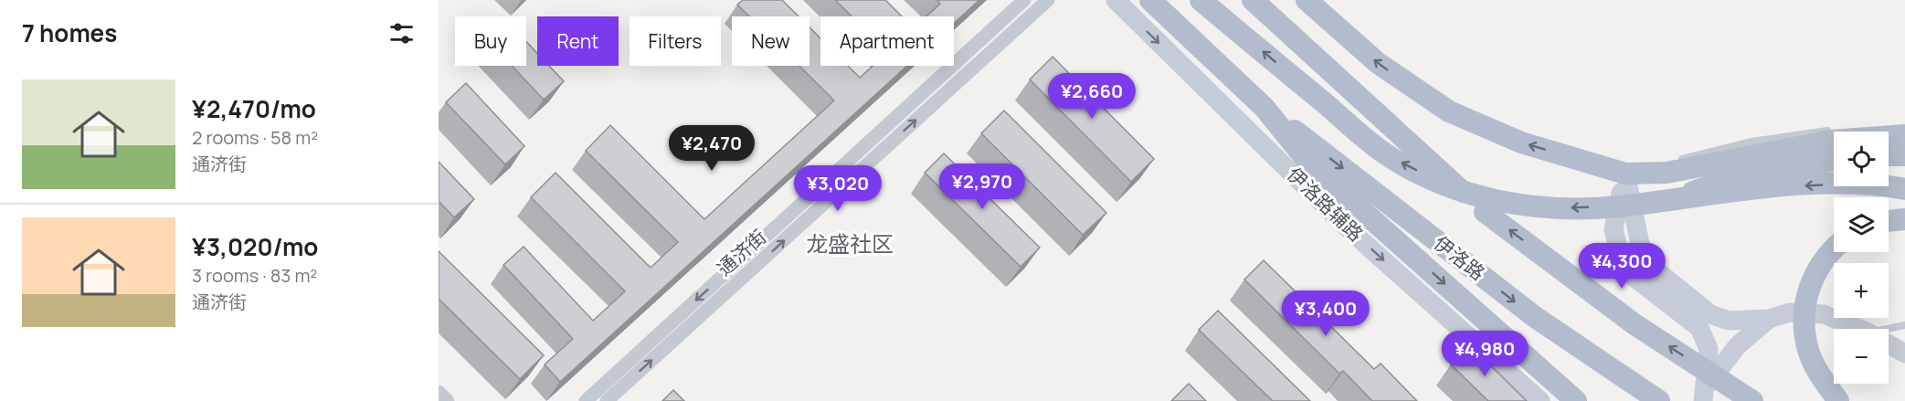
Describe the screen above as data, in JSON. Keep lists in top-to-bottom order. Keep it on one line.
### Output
{"streets":{"main road":["伊洛路辅路","伊洛路"],"street":["通济街"]},"districts":["龙盛社区"],"page":{"heading":"7 homes","chip":["Buy","Rent","Filters","New","Apartment"],"list":[{"name":"¥2,470/mo","note":"2 rooms · 58 m² · 通济街"},{"name":"¥3,020/mo","note":"3 rooms · 83 m² · 通济街"}],"price":["¥2,660","¥2,470","¥2,970","¥3,020","¥4,300","¥3,400","¥4,980"],"map_buttons":["+","−"]}}
